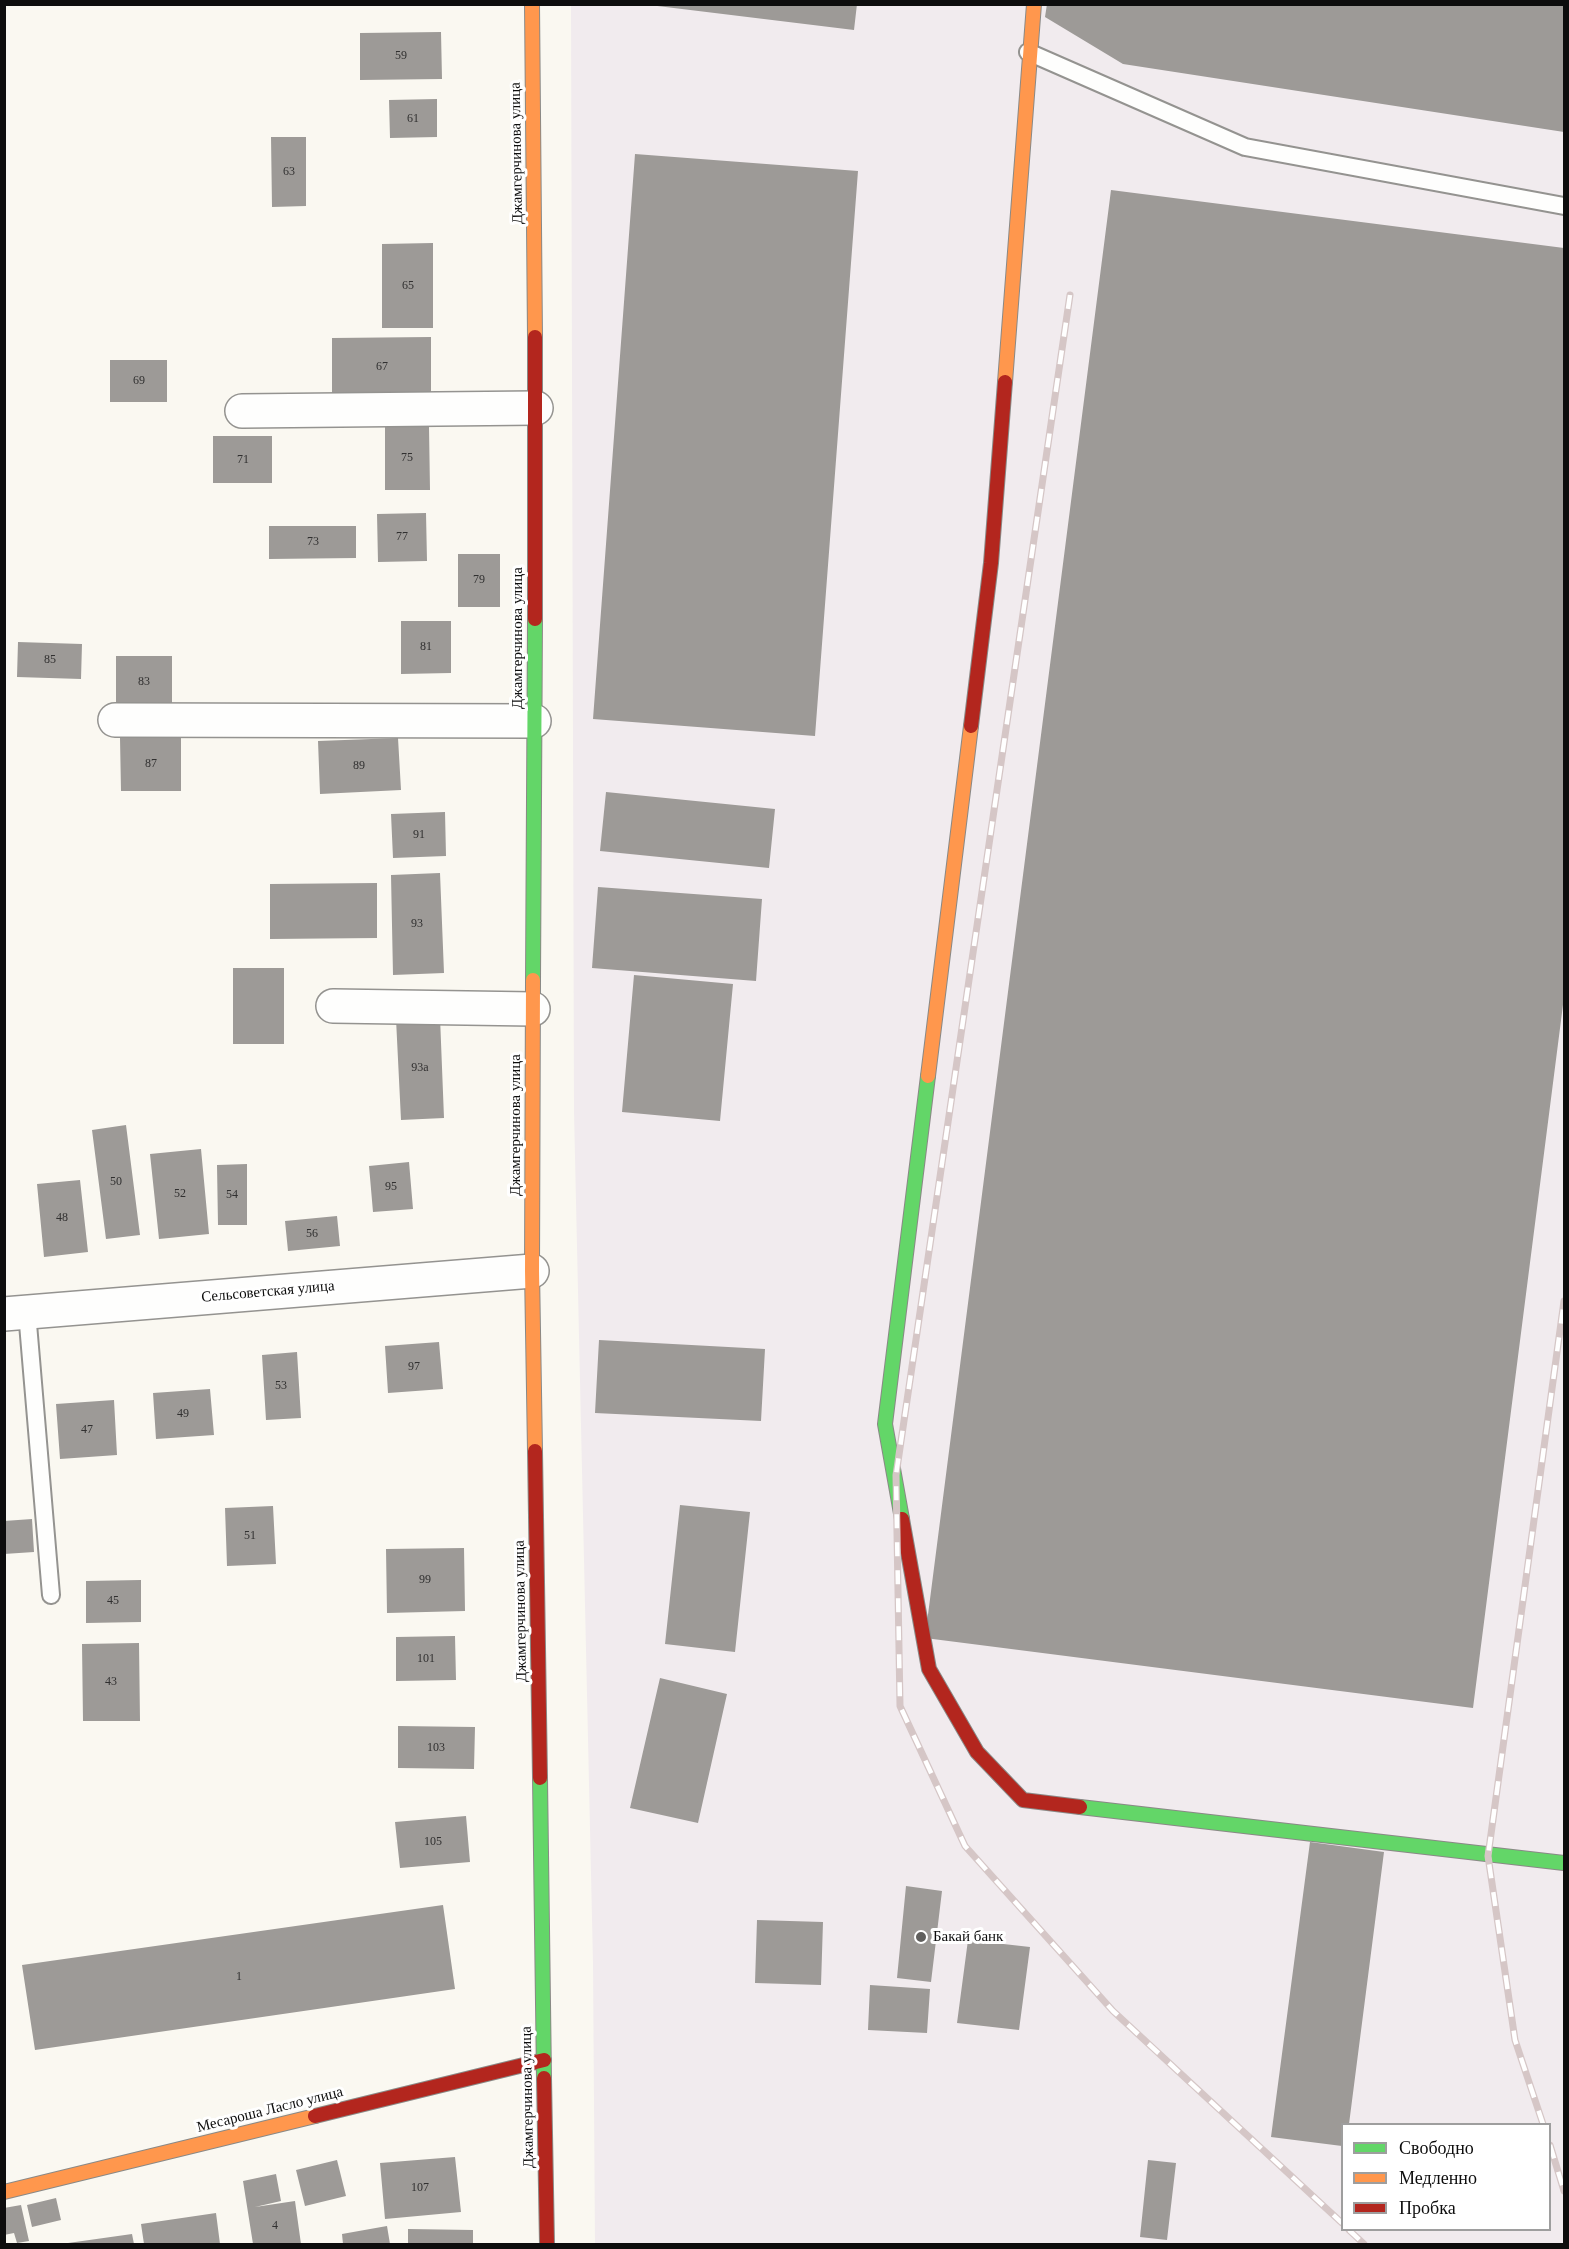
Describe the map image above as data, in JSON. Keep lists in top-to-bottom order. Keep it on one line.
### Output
{"streets":{"street":["Джамгерчинова улица","Сельсоветская улица","Месароша Ласло улица"]},"crossings":[["Джамгерчинова улица","Сельсоветская улица"],["Джамгерчинова улица","Месароша Ласло улица"]],"places":["Бакай банк"],"house_numbers":["59","61","63","65","67","69","75","71","77","73","79","81","85","83","87","89","91","93","93a","50","95","52","54","48","56","97","53","49","47","51","99","45","101","43","103","105","1","107","4"],"legend":["Свободно","Медленно","Пробка"]}
